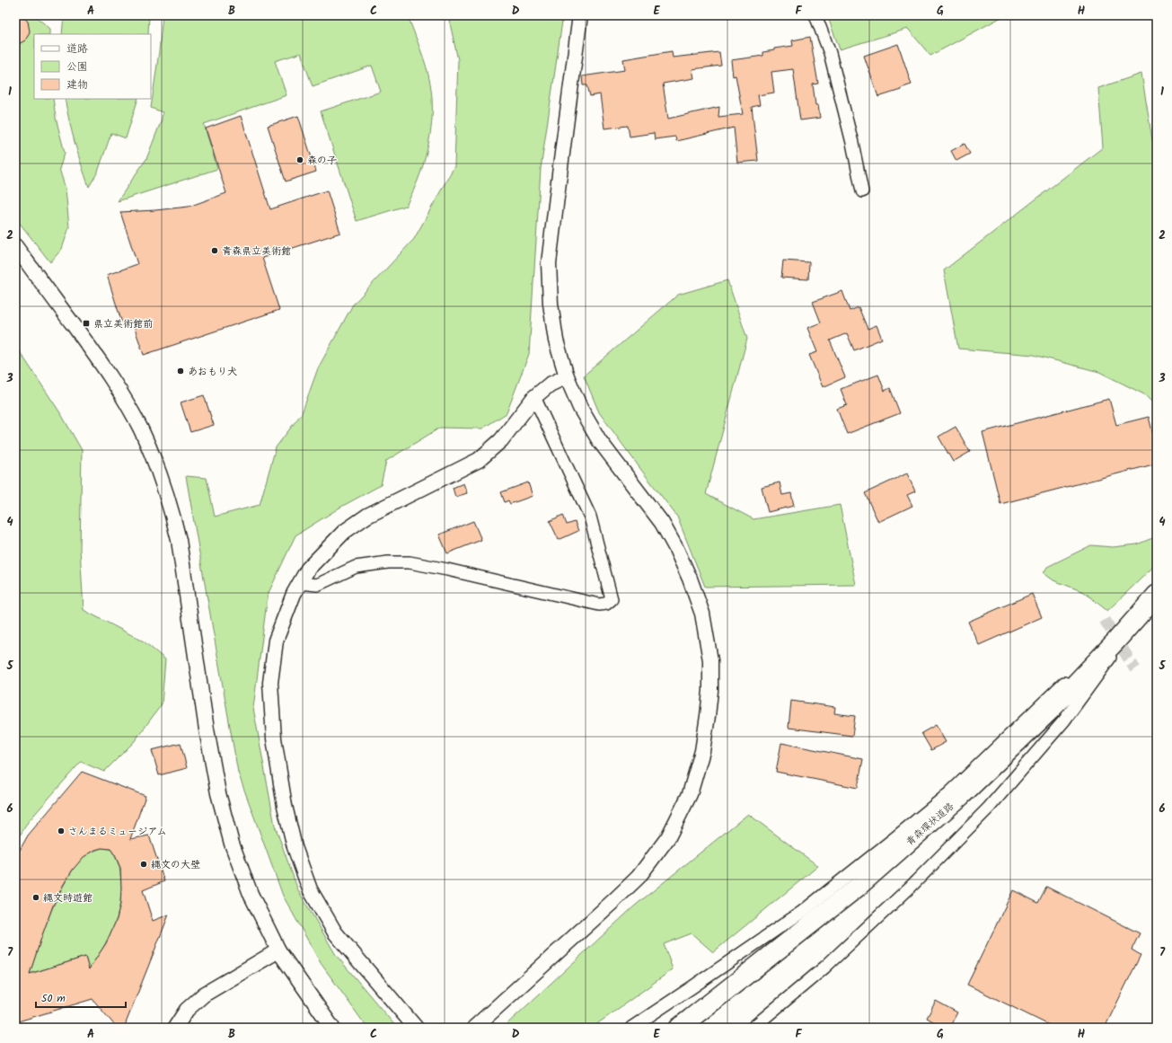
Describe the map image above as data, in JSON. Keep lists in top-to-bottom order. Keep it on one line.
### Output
{"streets":{"highway":["青森環状道路"]},"places":{"other":["森の子","青森県立美術館","あおもり犬","さんまるミュージアム","縄文の大壁","縄文時遊館"],"transit":["県立美術館前"]},"legend":["道路","公園","建物"],"scale_bar":"50 m","grid":{"columns":["A","B","C","D","E","F","G","H"],"rows":["1","2","3","4","5","6","7"]}}
